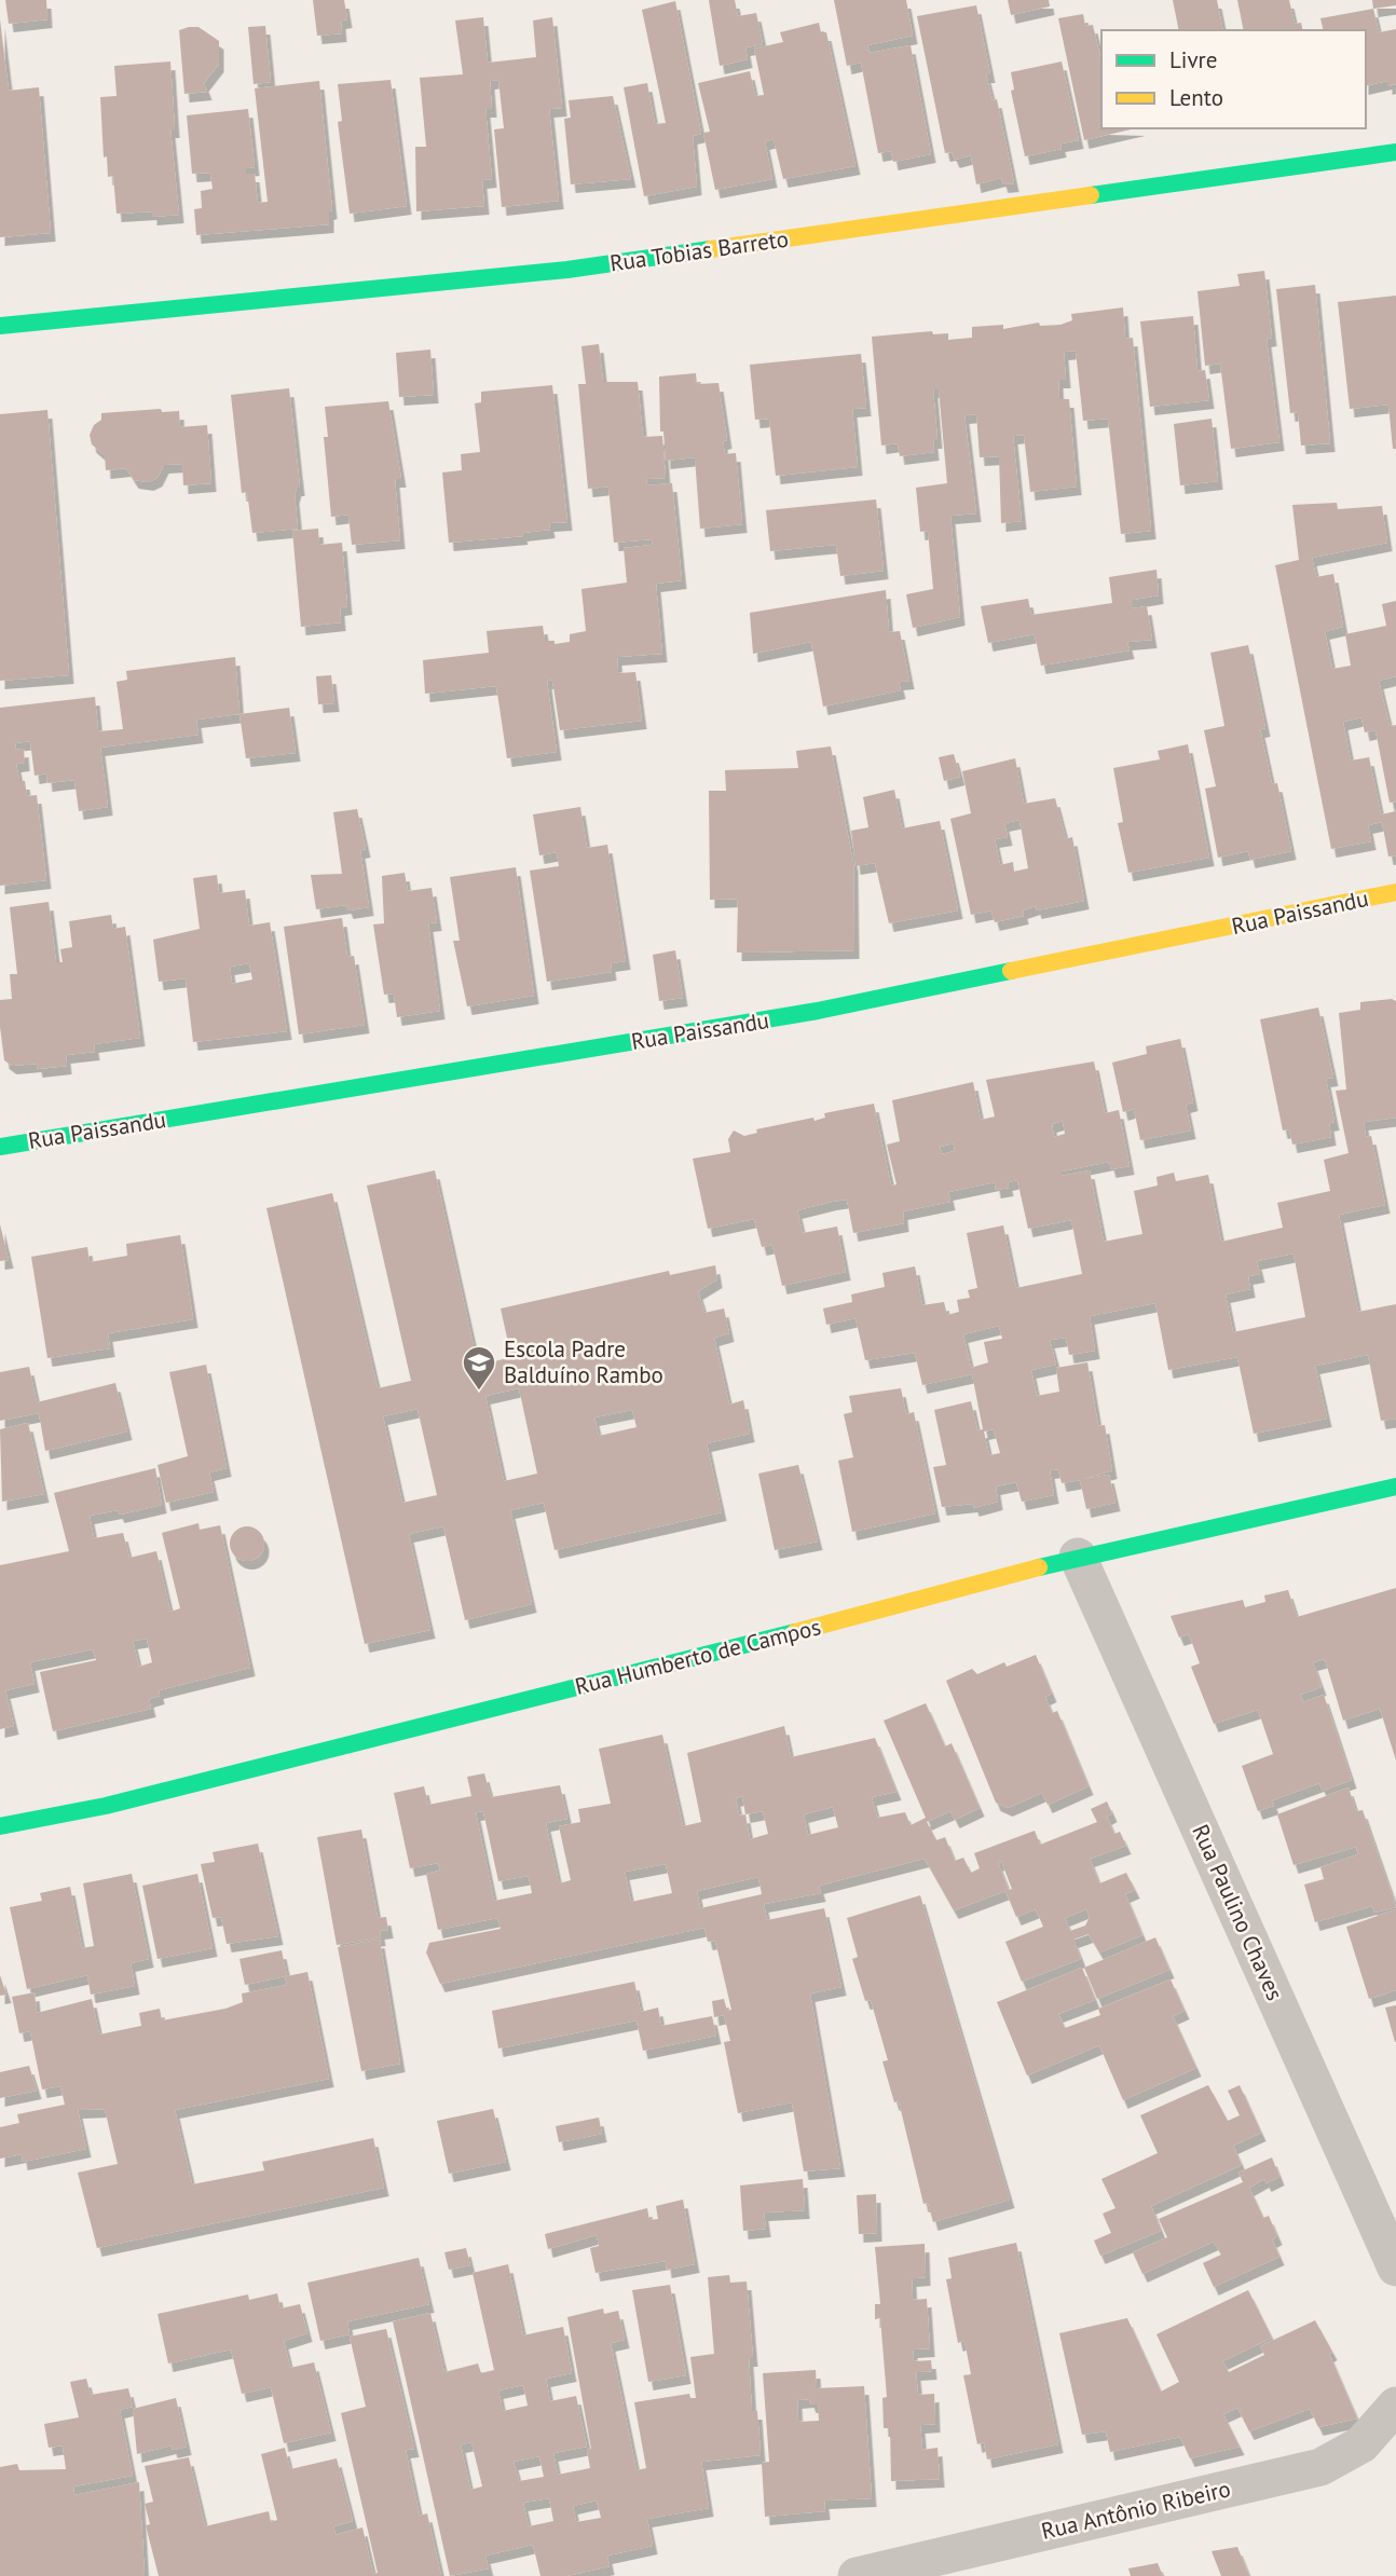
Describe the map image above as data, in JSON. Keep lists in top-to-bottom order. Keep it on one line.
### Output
{"streets":{"street":["Rua Tobias Barreto","Rua Paissandu","Rua Humberto de Campos","Rua Paulino Chaves","Rua Antônio Ribeiro"]},"crossings":[["Rua Humberto de Campos","Rua Paulino Chaves"]],"places":{"school or university":["Escola Padre Balduíno Rambo"]},"legend":["Livre","Lento"]}
